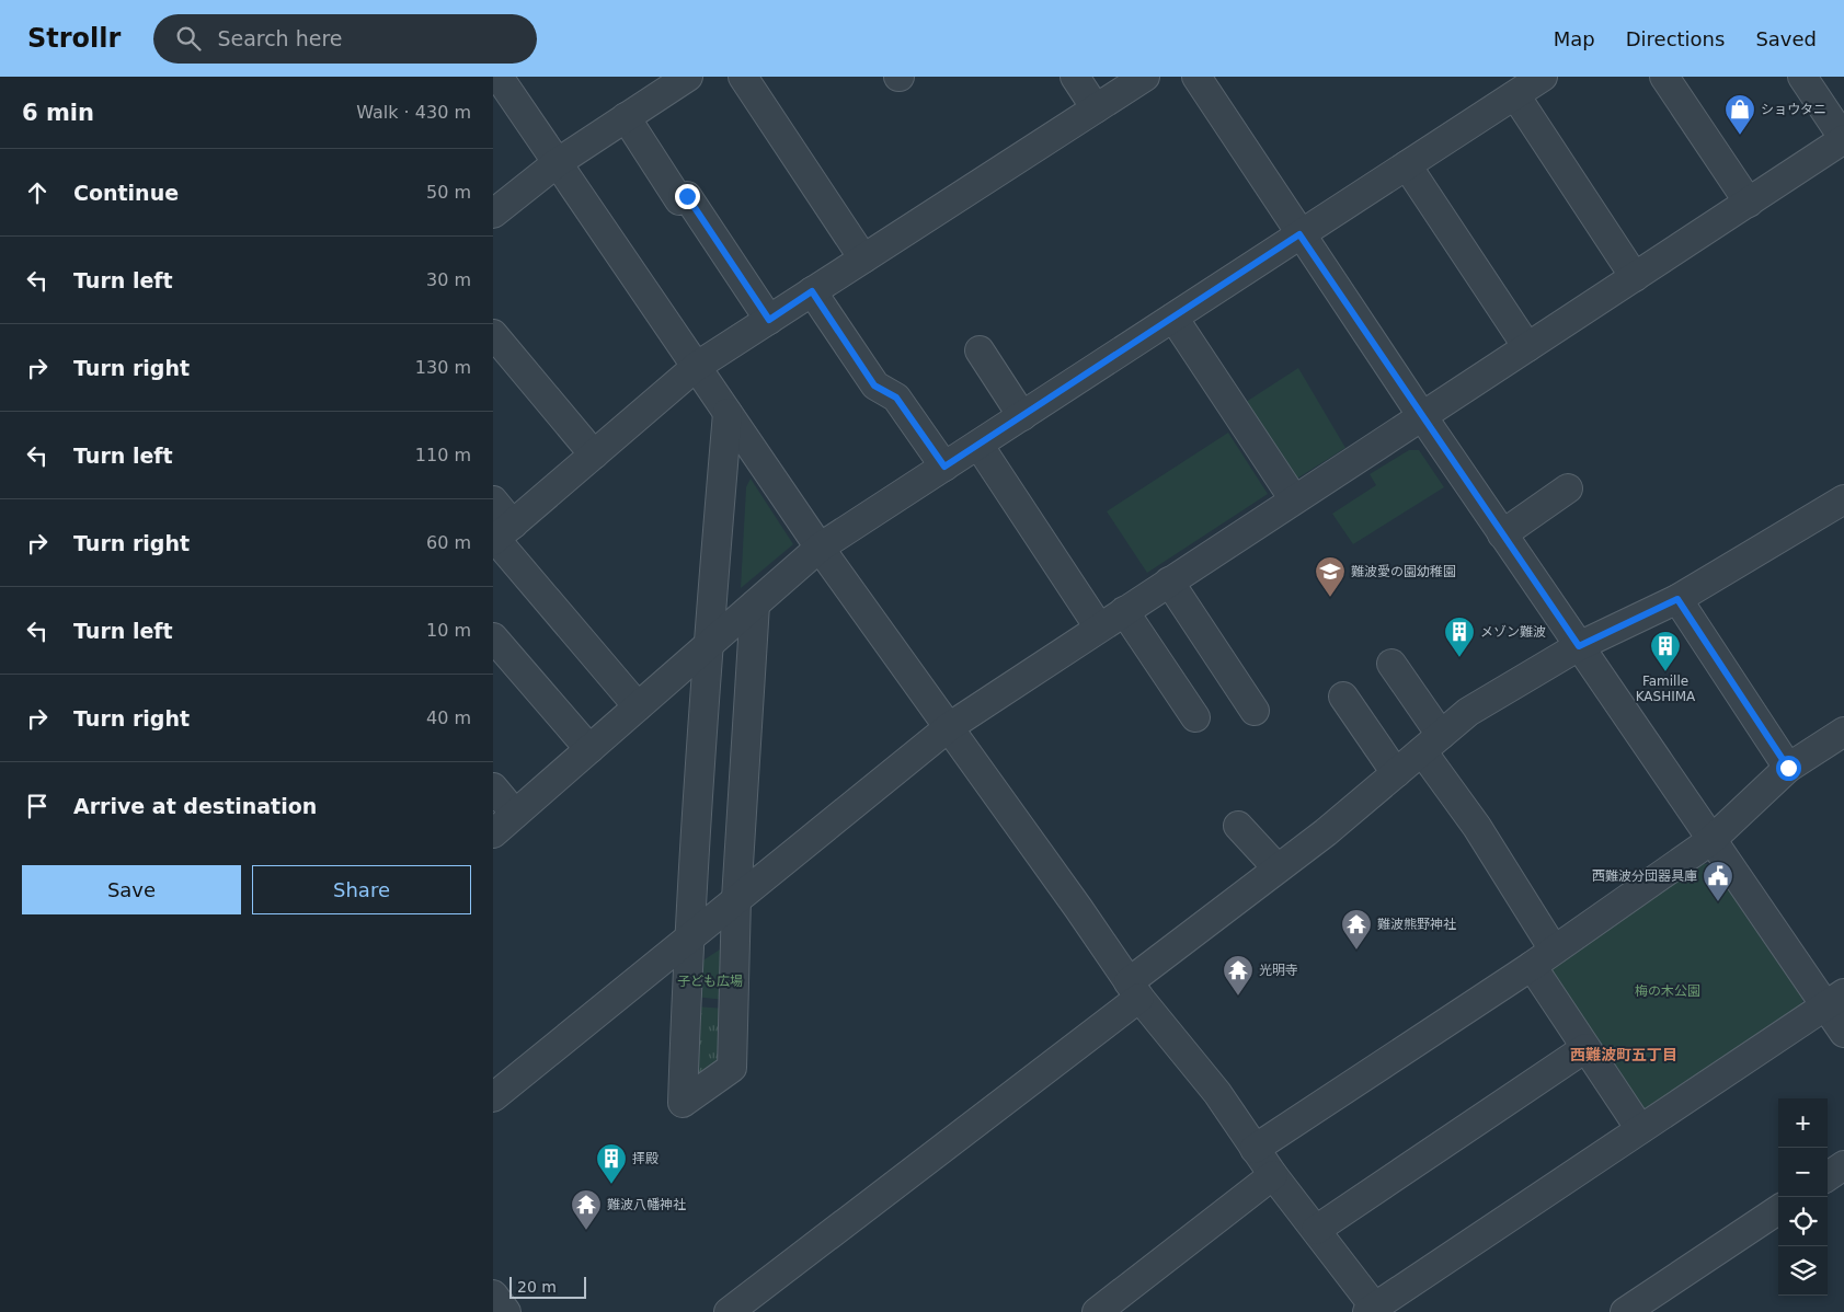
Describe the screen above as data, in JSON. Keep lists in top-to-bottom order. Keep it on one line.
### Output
{"districts":["西難波町五丁目"],"parks":["子ども広場","梅の木公園"],"places":{"shop":["ショウタニ"],"school or university":["難波愛の園幼稚園"],"building":["メゾン難波","Famille KASHIMA","拝殿"],"public building":["西難波分団器具庫"],"temple":["難波熊野神社","光明寺","難波八幡神社"]},"scale_bar":"20 m","page":{"header":"Strollr","search":"Search here","nav":["Map","Directions","Saved"],"heading":["6 min","Walk · 430 m"],"list":[["Continue","50 m"],["Turn left","30 m"],["Turn right","130 m"],["Turn left","110 m"],["Turn right","60 m"],["Turn left","10 m"],["Turn right","40 m"],"Arrive at destination"],"buttons":["Save","Share"],"map_buttons":["+","−"],"scale":"20 m"}}
